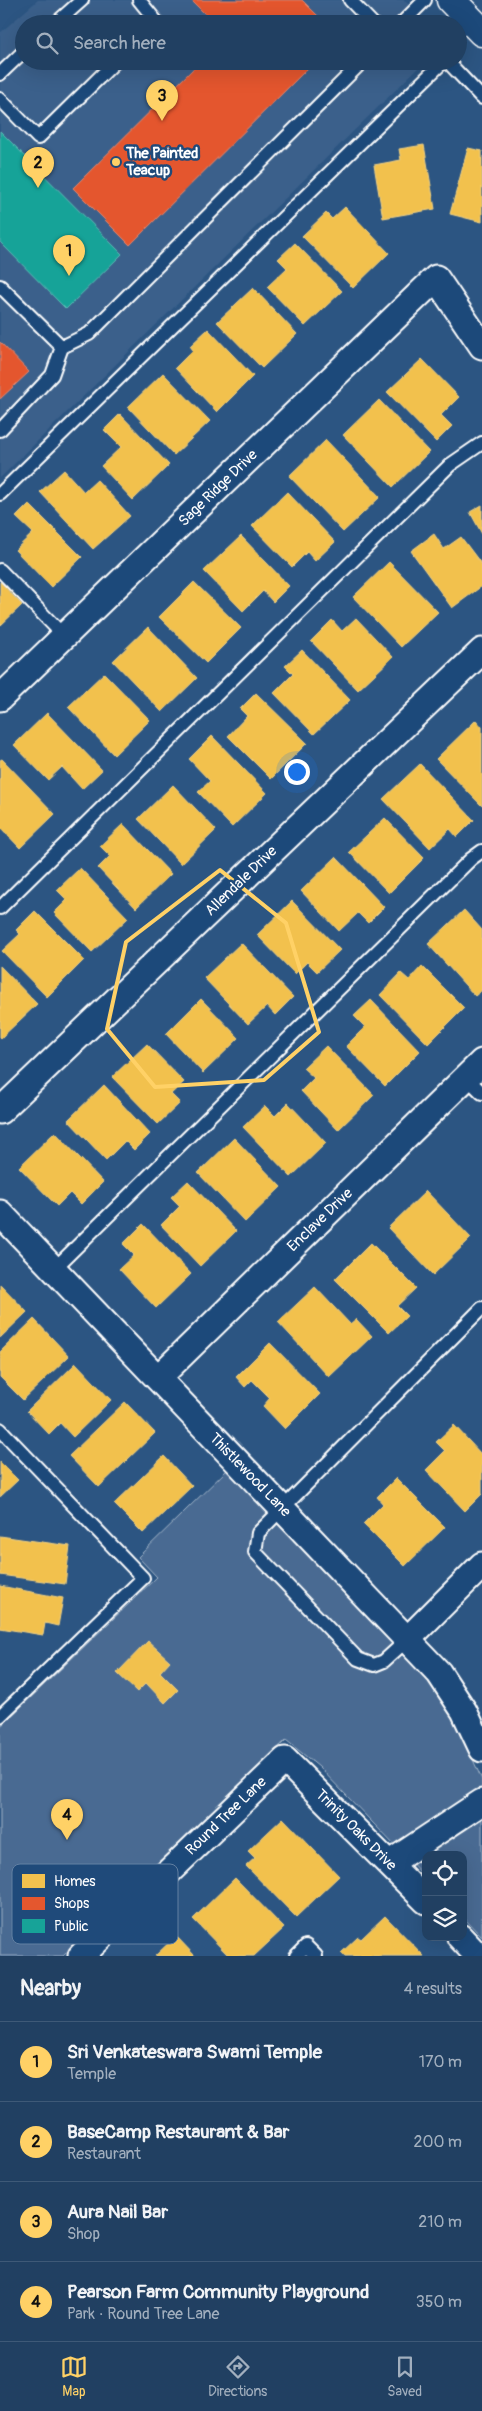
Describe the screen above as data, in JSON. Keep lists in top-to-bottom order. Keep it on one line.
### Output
{"streets":{"street":["Sage Ridge Drive","Allendale Drive","Enclave Drive","Thistlewood Lane","Round Tree Lane","Trinity Oaks Drive"]},"crossings":[["Enclave Drive","Thistlewood Lane"],["Round Tree Lane","Trinity Oaks Drive"]],"places":["The Painted Teacup"],"legend":["Homes","Shops","Public"],"page":{"search":"Search here","pins":["3","2","1","4"],"heading":["Nearby","4 results"],"list":[{"mark":"1","name":"Sri Venkateswara Swami Temple","note":"Temple","value":"170 m"},{"mark":"2","name":"BaseCamp Restaurant & Bar","note":"Restaurant","value":"200 m"},{"mark":"3","name":"Aura Nail Bar","note":"Shop","value":"210 m"},{"mark":"4","name":"Pearson Farm Community Playground","note":"Park · Round Tree Lane","value":"350 m"}],"nav":["Map","Directions","Saved"]}}
